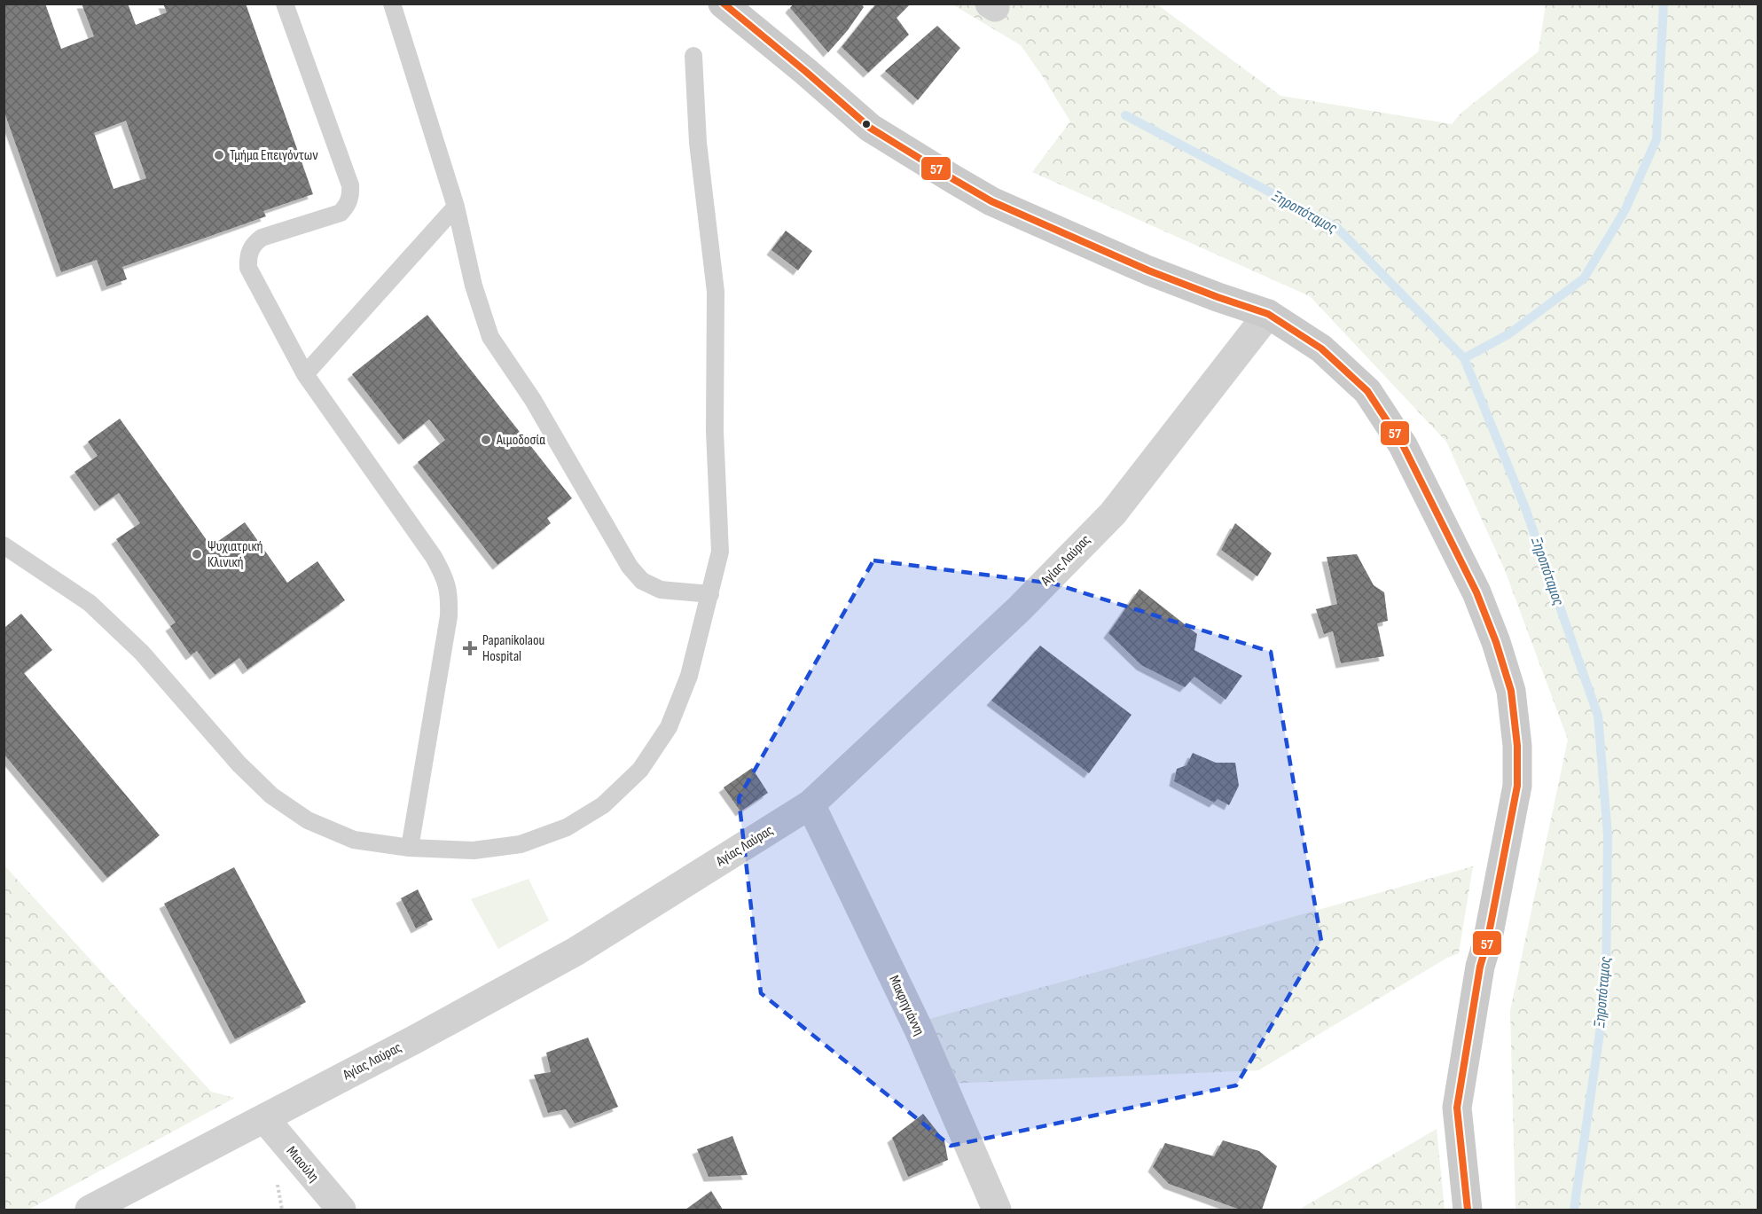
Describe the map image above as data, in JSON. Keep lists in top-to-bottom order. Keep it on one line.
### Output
{"streets":{"street":["Αγίας Λαύρας","Μακρηγιάννη","Μιαούλη"]},"crossings":[["Αγίας Λαύρας","Μακρηγιάννη"],["Αγίας Λαύρας","Μιαούλη"]],"water":["Ξηροπόταμος"],"places":{"other":["Τμήμα Επειγόντων","Αιμοδοσία","Ψυχιατρική Κλινική"],"health":["Papanikolaou Hospital"]},"lines":["transit line 57"]}
